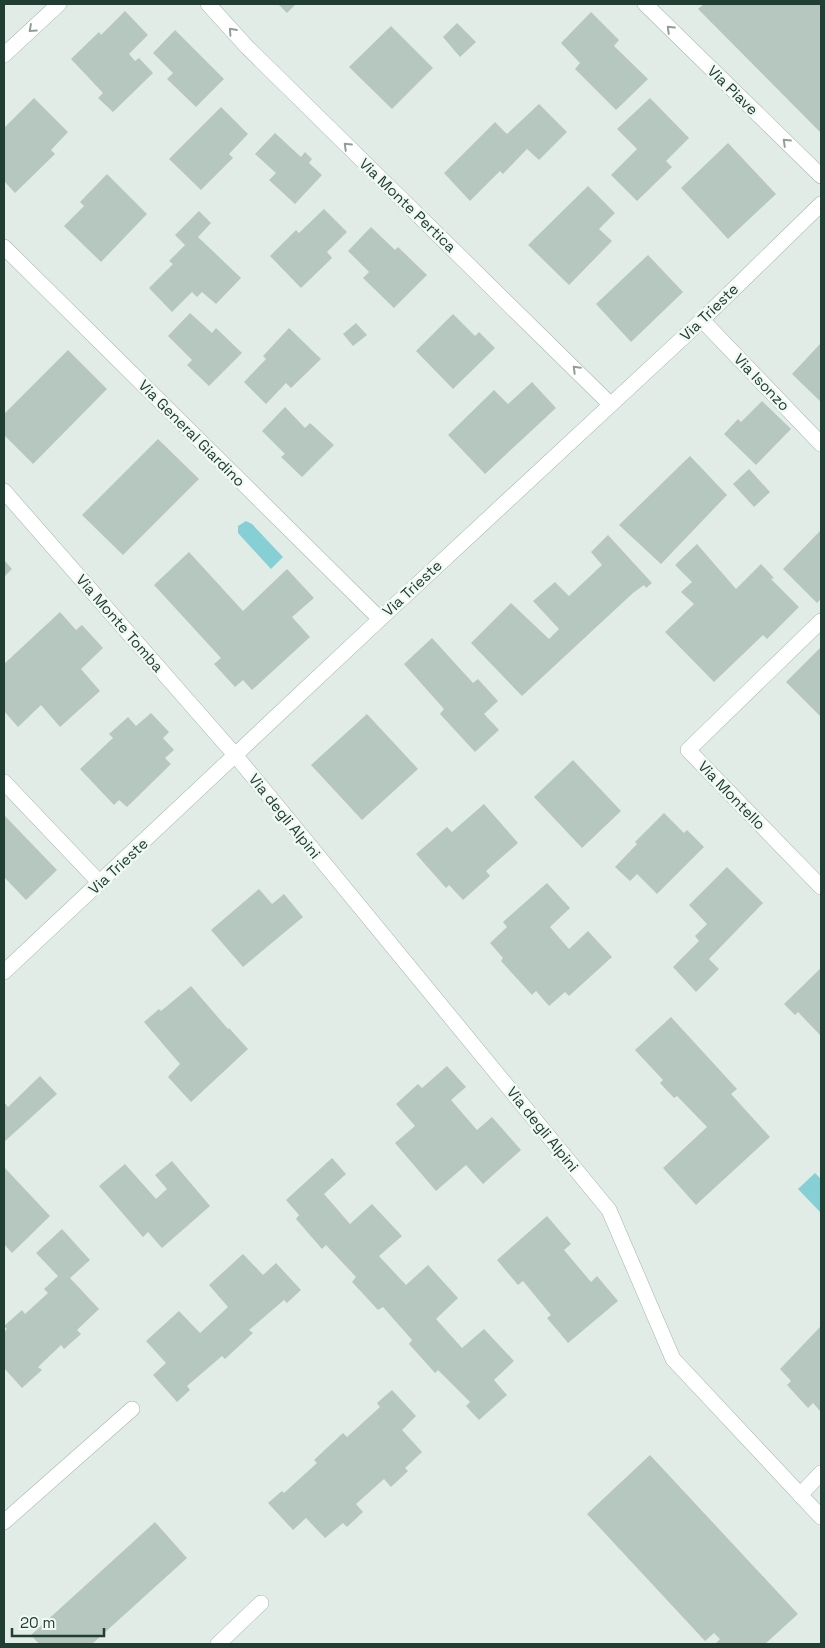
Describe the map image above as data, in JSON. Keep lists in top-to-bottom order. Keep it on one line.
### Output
{"streets":{"street":["Via Piave","Via Monte Pertica","Via Trieste","Via Isonzo","Via General Giardino","Via Monte Tomba","Via Montello","Via degli Alpini"]},"crossings":[["Via Monte Pertica","Via Trieste"],["Via Trieste","Via Isonzo"],["Via Trieste","Via General Giardino"],["Via Trieste","Via Monte Tomba"],["Via Trieste","Via degli Alpini"],["Via Monte Tomba","Via degli Alpini"]],"one_way":["Via Piave","Via Monte Pertica"],"scale_bar":"20 m"}
